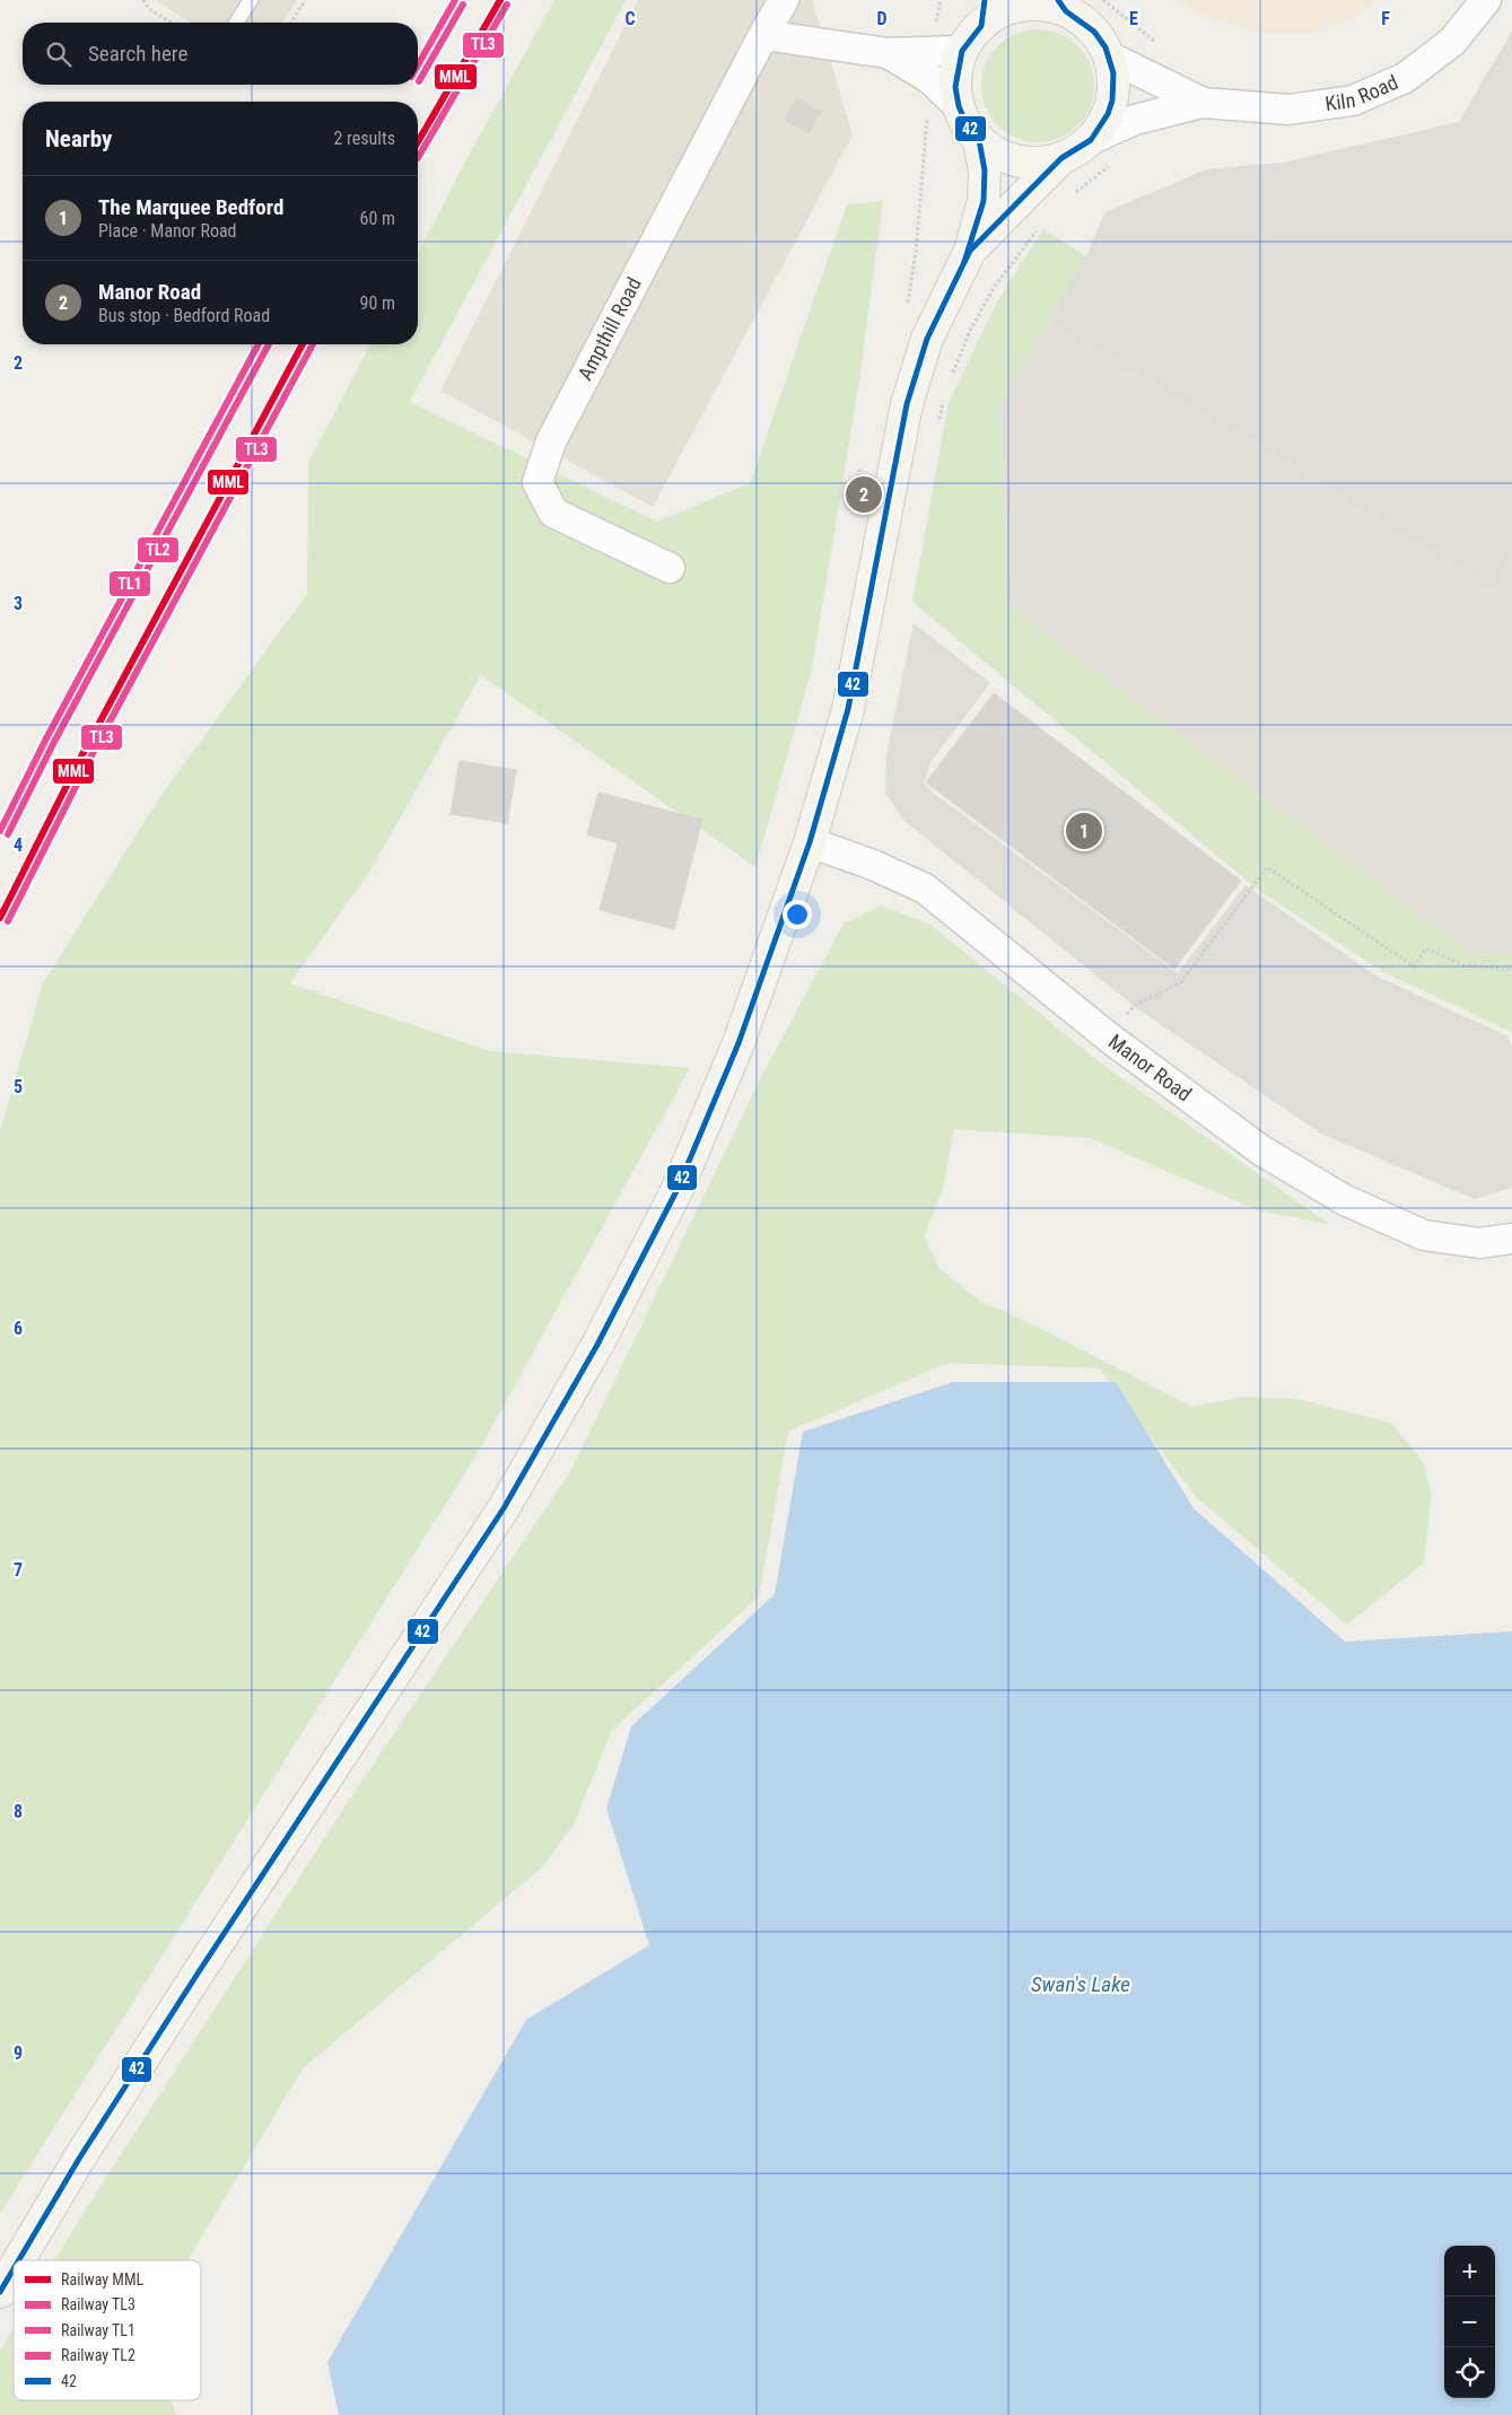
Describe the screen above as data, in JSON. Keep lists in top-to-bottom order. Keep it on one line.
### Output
{"streets":{"street":["Kiln Road","Ampthill Road","Manor Road"]},"water":["Swan's Lake"],"lines":["rail line MML","rail line TL1","transit line 42","rail line TL3","rail line TL2"],"legend":["Railway MML","Railway TL3","Railway TL1","Railway TL2","42"],"page":{"search":"Search here","heading":["Nearby","2 results"],"list":[{"mark":"1","name":"The Marquee Bedford","note":"Place · Manor Road","value":"60 m"},{"mark":"2","name":"Manor Road","note":"Bus stop · Bedford Road","value":"90 m"}],"pins":["2","1"],"map_buttons":["+","−"]},"grid":{"columns":["C","D","E","F"],"rows":["2","3","4","5","6","7","8","9"]}}
